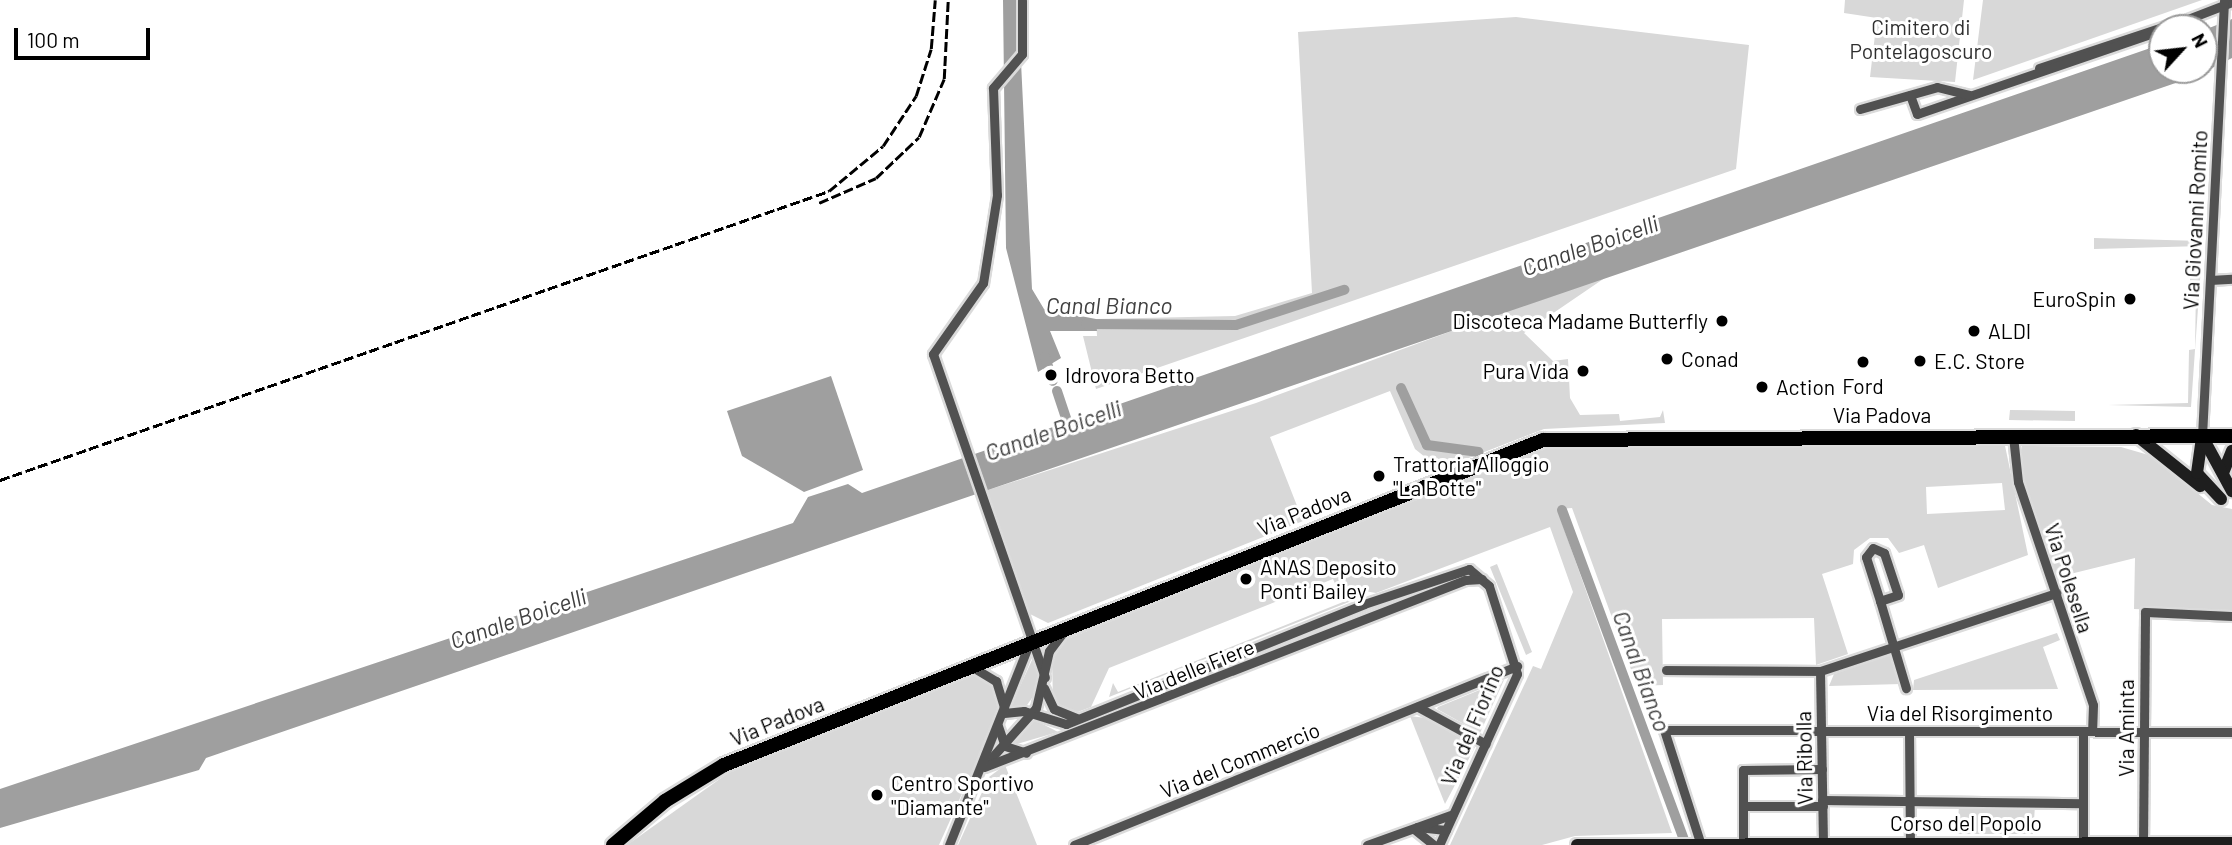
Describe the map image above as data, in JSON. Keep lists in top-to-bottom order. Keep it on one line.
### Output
{"streets":{"main road":["Via Padova"],"street":["Via Giovanni Romito","Via Polesella","Via delle Fiere","Via del Risorgimento","Via del Fiorino","Via Aminta","Via Ribolla","Via del Commercio","Corso del Popolo"]},"crossings":[["Via Giovanni Romito","Via Padova"],["Via Padova","Via Polesella"],["Via Polesella","Via del Risorgimento"],["Via Polesella","Corso del Popolo"],["Via delle Fiere","Via del Fiorino"],["Via del Risorgimento","Via Aminta"],["Via del Risorgimento","Via Ribolla"],["Via del Risorgimento","Corso del Popolo"],["Via del Fiorino","Via del Commercio"],["Via Aminta","Corso del Popolo"],["Via Ribolla","Corso del Popolo"]],"water":["Canale Boicelli","Canal Bianco"],"parks":["Cimitero di Pontelagoscuro"],"places":["EuroSpin","Discoteca Madame Butterfly","ALDI","Conad","E.C. Store","Ford","Pura Vida","Idrovora Betto","Action","Trattoria Alloggio \"La Botte\"","ANAS Deposito Ponti Bailey","Centro Sportivo \"Diamante\""],"scale_bar":"100 m","north":"top right"}
